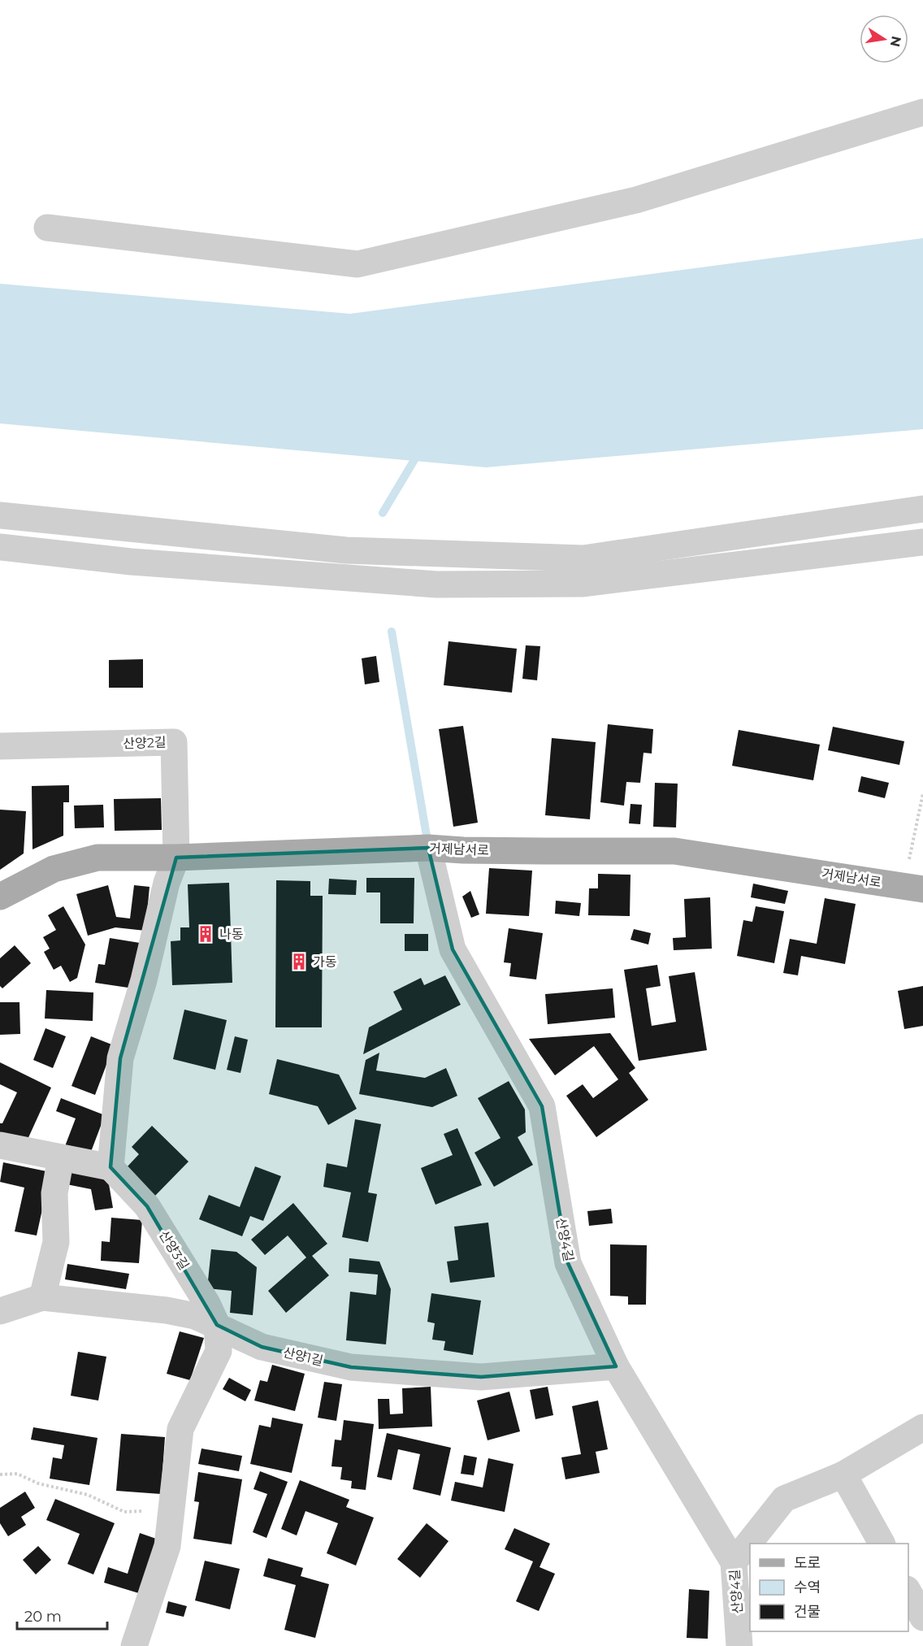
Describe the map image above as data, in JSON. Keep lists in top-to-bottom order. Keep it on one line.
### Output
{"streets":{"main road":["거제남서로"],"street":["산양2길","산양4길","산양3길","산양1길"]},"crossings":[["산양2길","거제남서로"],["거제남서로","산양4길"],["산양4길","산양1길"],["산양3길","산양1길"]],"places":{"building":["나동","가동"]},"legend":["도로","수역","건물"],"scale_bar":"20 m","north":"right"}
